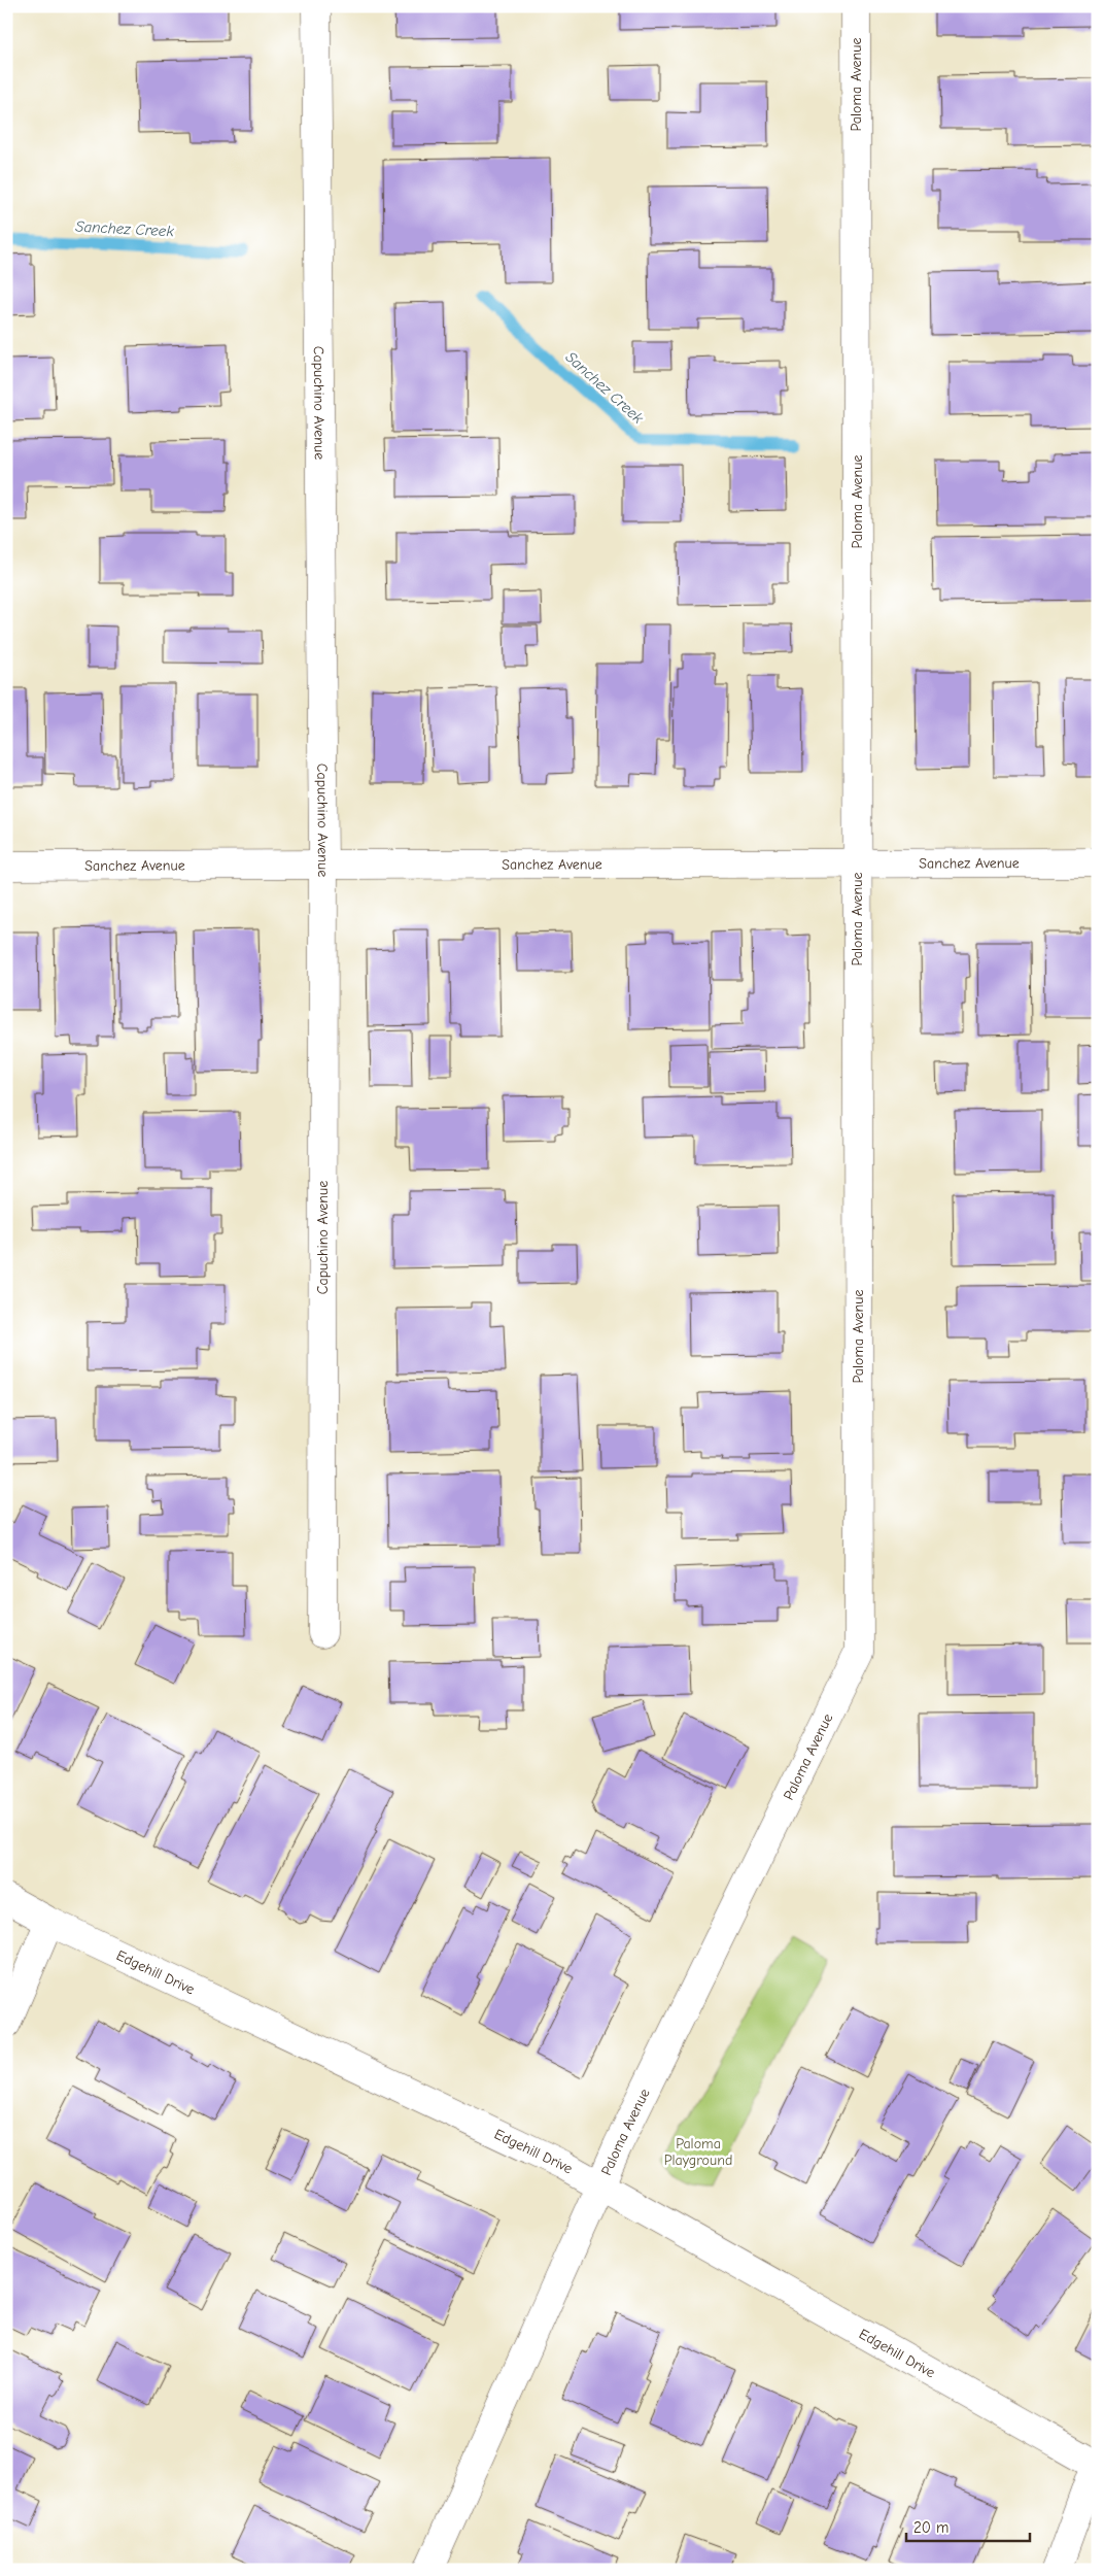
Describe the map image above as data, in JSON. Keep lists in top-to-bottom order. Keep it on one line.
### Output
{"streets":{"street":["Paloma Avenue","Capuchino Avenue","Sanchez Avenue","Edgehill Drive"]},"crossings":[["Paloma Avenue","Sanchez Avenue"],["Paloma Avenue","Edgehill Drive"],["Capuchino Avenue","Sanchez Avenue"]],"water":["Sanchez Creek"],"parks":["Paloma Playground"],"scale_bar":"20 m"}
